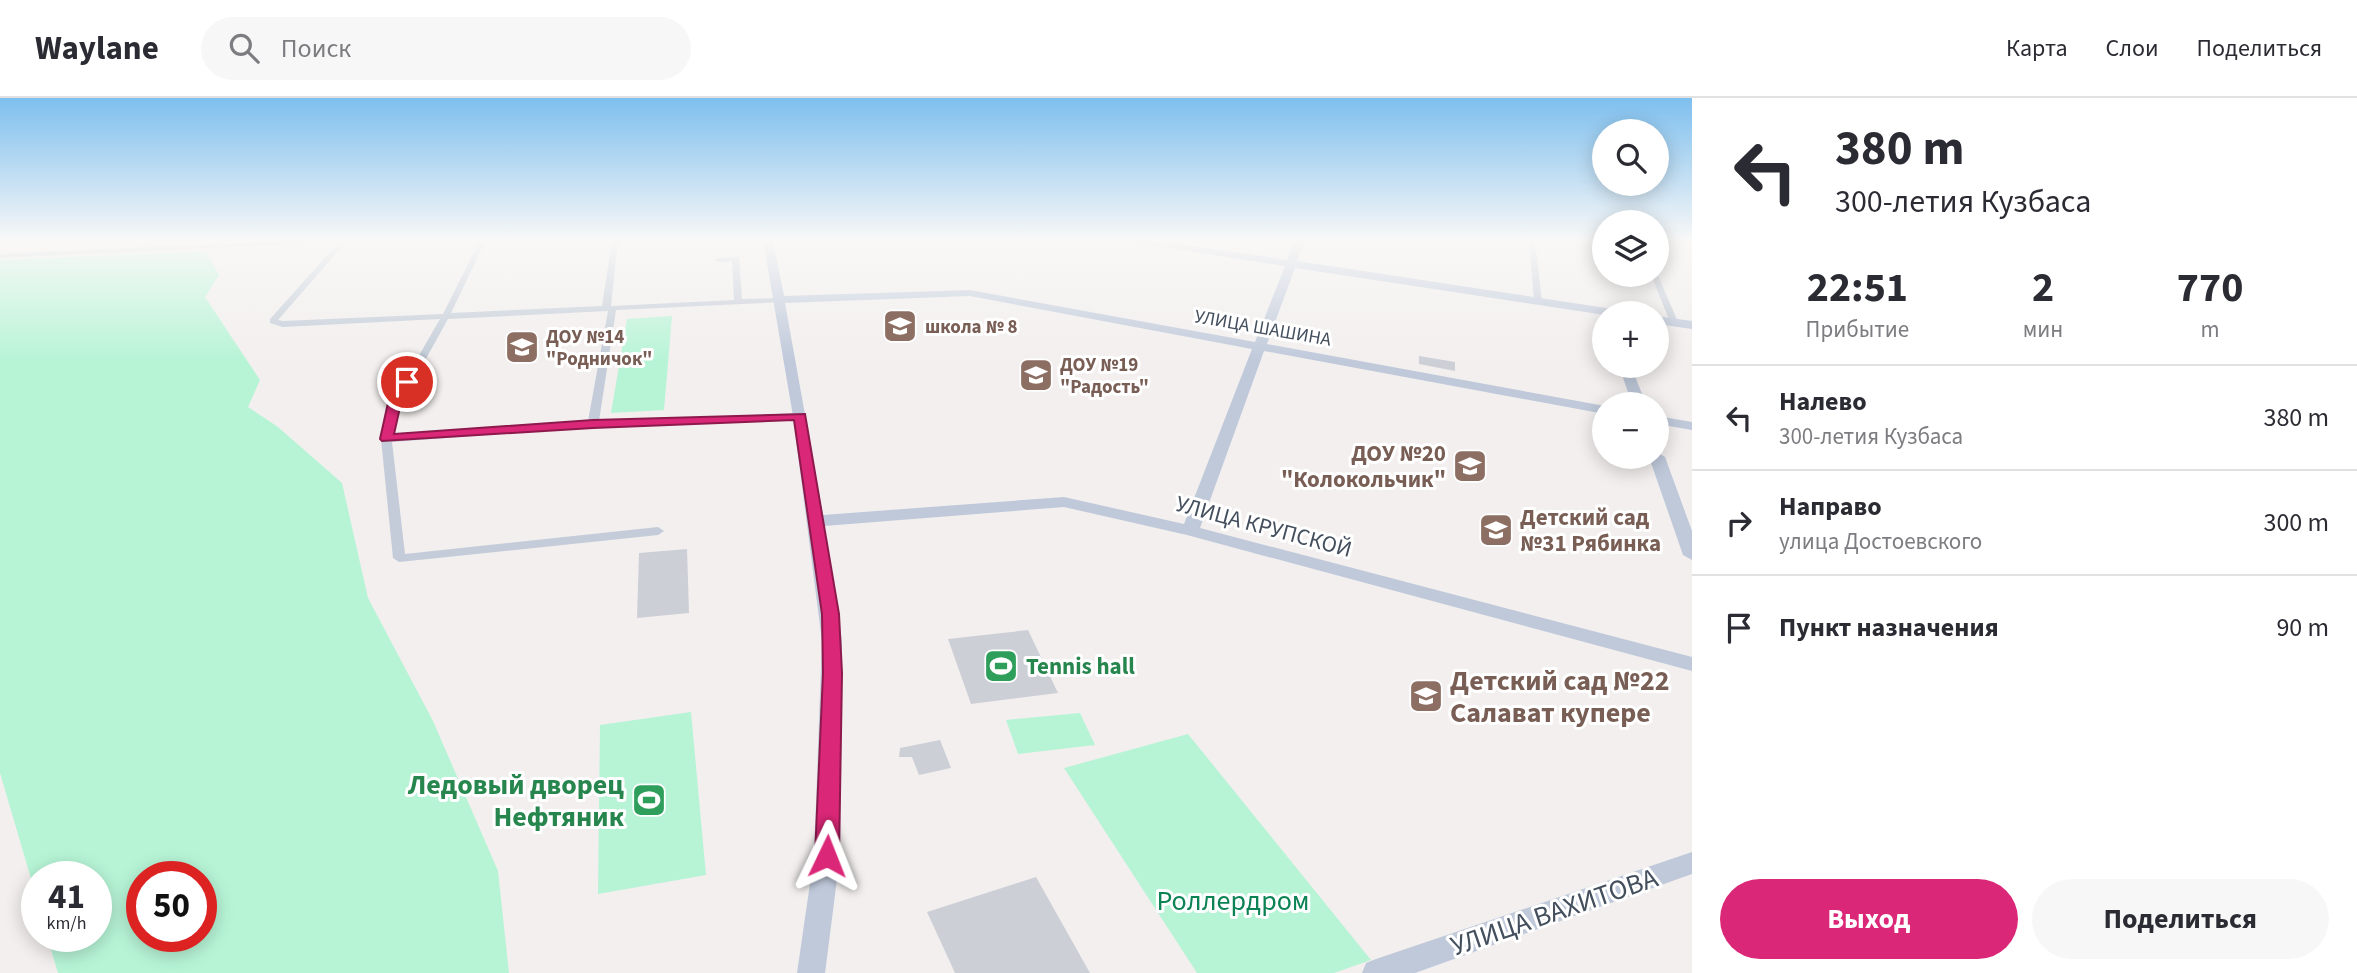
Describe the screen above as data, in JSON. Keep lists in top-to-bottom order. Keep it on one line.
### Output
{"streets":{"street":["УЛИЦА ШАШИНА","УЛИЦА КРУПСКОЙ","УЛИЦА ВАХИТОВА"]},"parks":["Роллердром"],"places":{"school or university":["школа № 8","ДОУ №14 \"Родничок\"","ДОУ №19 \"Радость\"","ДОУ №20 \"Колокольчик\"","Детский сад №31 Рябинка","Детский сад №22 Салават купере"],"sports":["Tennis hall","Ледовый дворец Нефтяник"]},"page":{"header":"Waylane","search":"Поиск","nav":["Карта","Слои","Поделиться"],"turn":["380 m","300-летия Кузбаса"],"map_buttons":["+","−"],"eta":["22:51","Прибытие","2","мин","770","m"],"list":[{"name":"Налево","note":"300-летия Кузбаса","value":"380 m"},{"name":"Направо","note":"улица Достоевского","value":"300 m"},{"name":"Пункт назначения","value":"90 m"}],"speed":"41 km/h","limit":"50","buttons":["Выход","Поделиться"]}}
